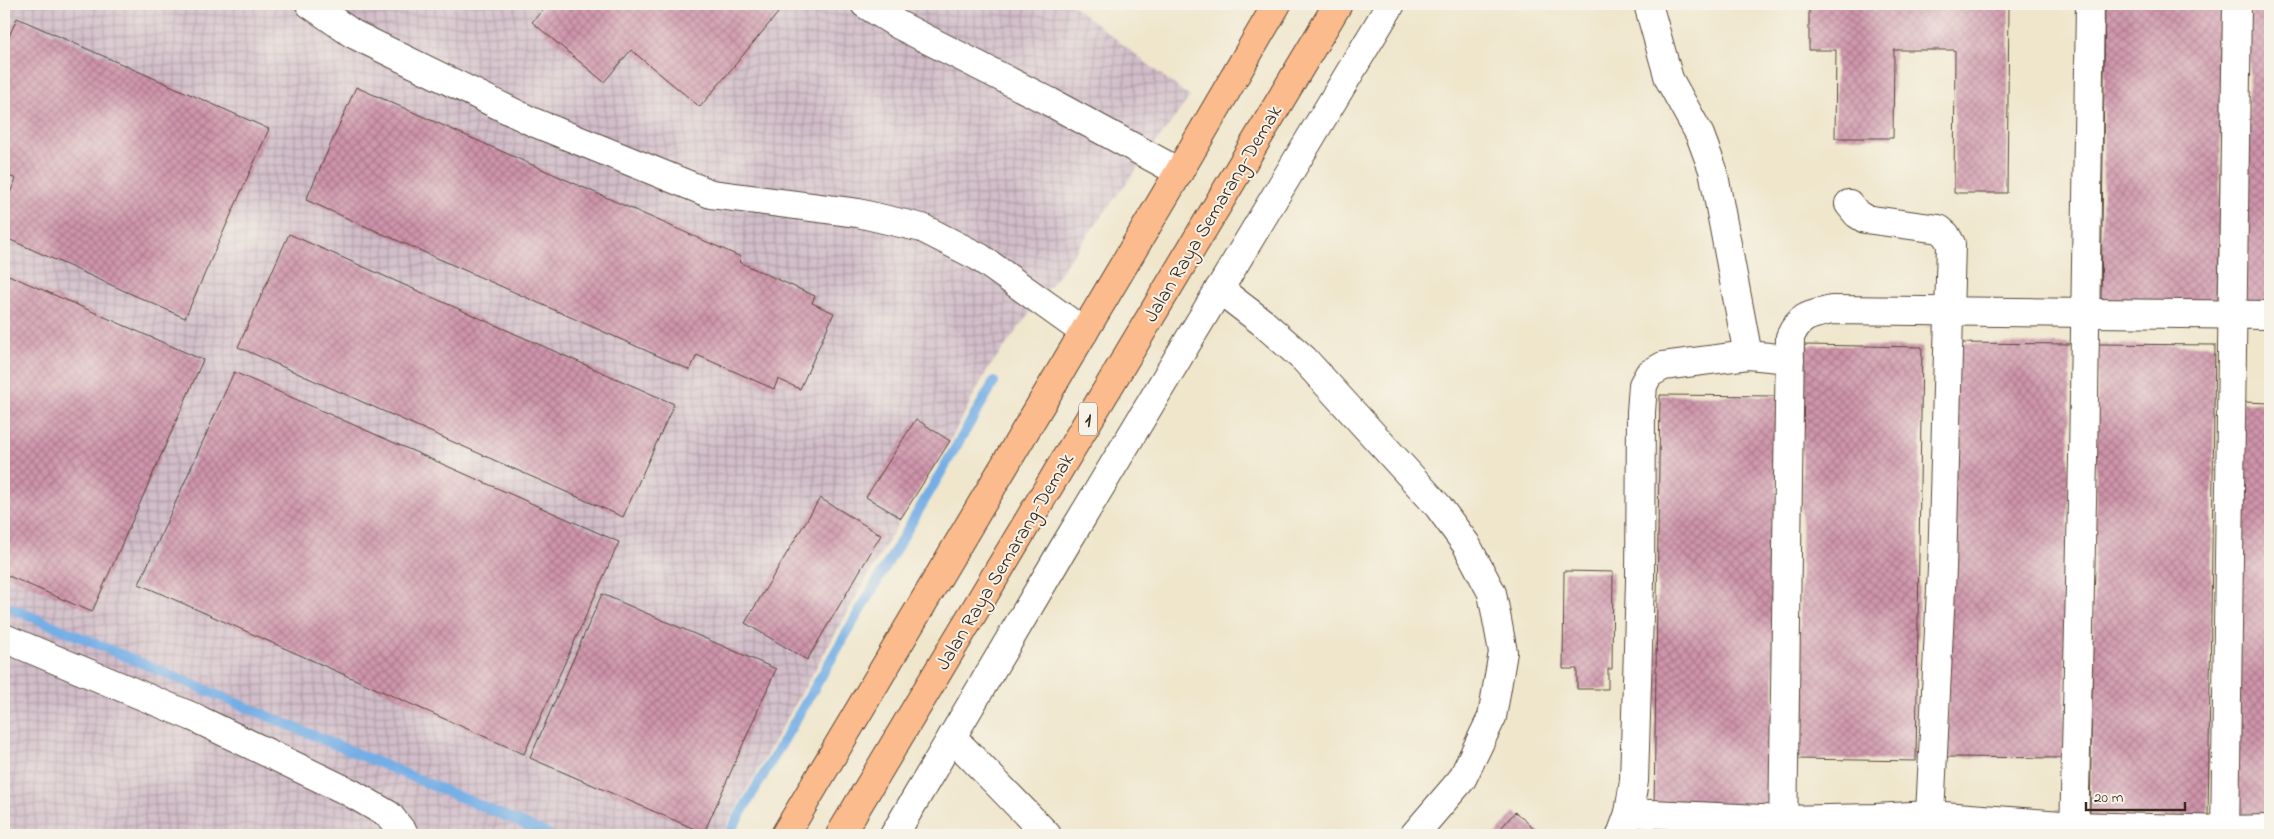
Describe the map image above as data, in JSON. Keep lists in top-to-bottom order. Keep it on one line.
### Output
{"streets":{"highway":["Jalan Raya Semarang-Demak","1"]},"scale_bar":"20 m"}
